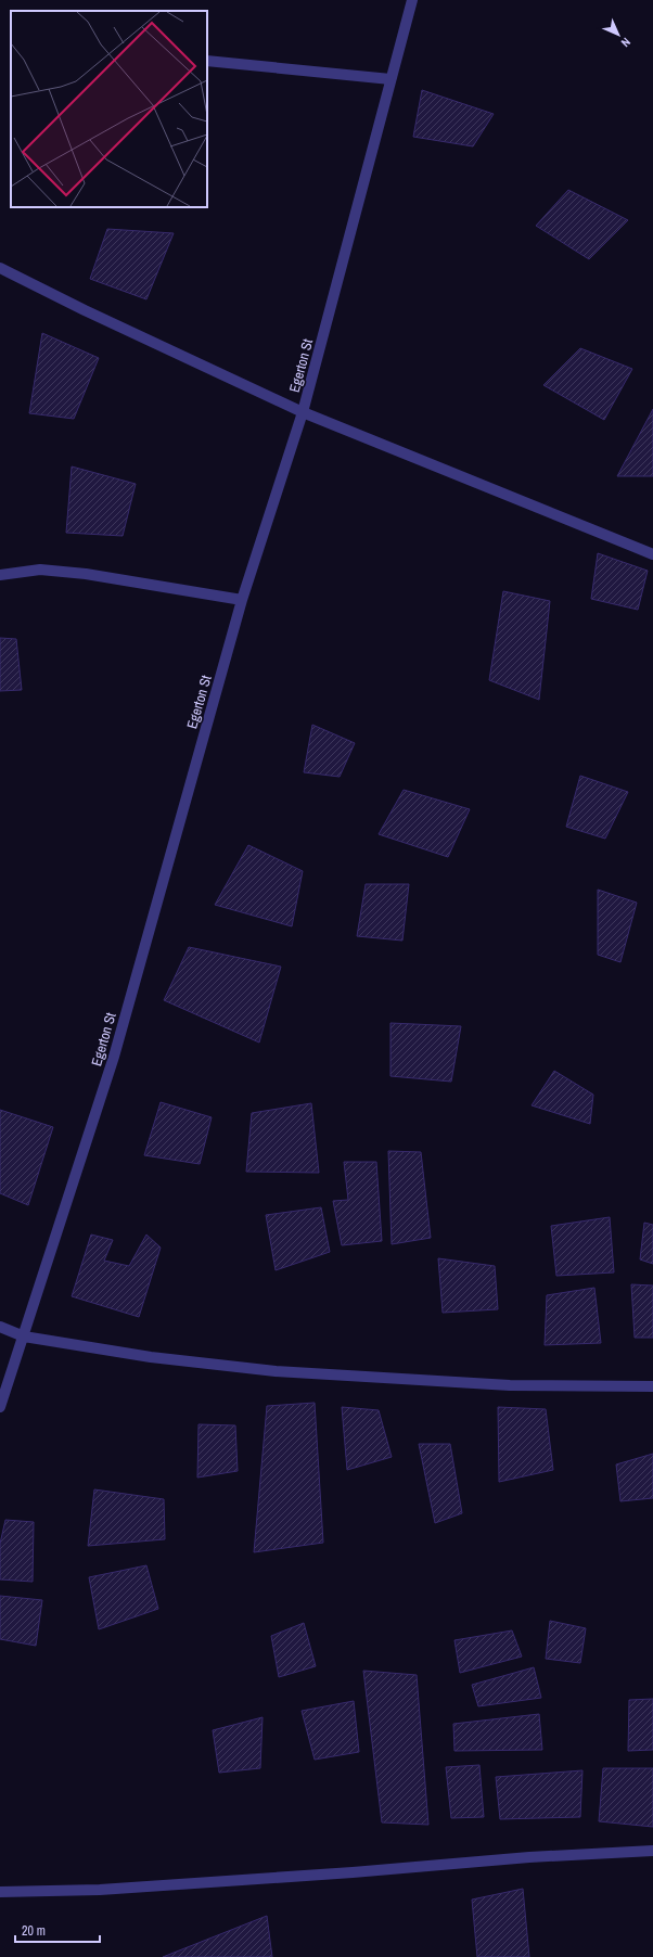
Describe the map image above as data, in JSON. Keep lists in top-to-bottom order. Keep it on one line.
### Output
{"streets":{"street":["Egerton St"]},"scale_bar":"20 m","north":"bottom right"}
